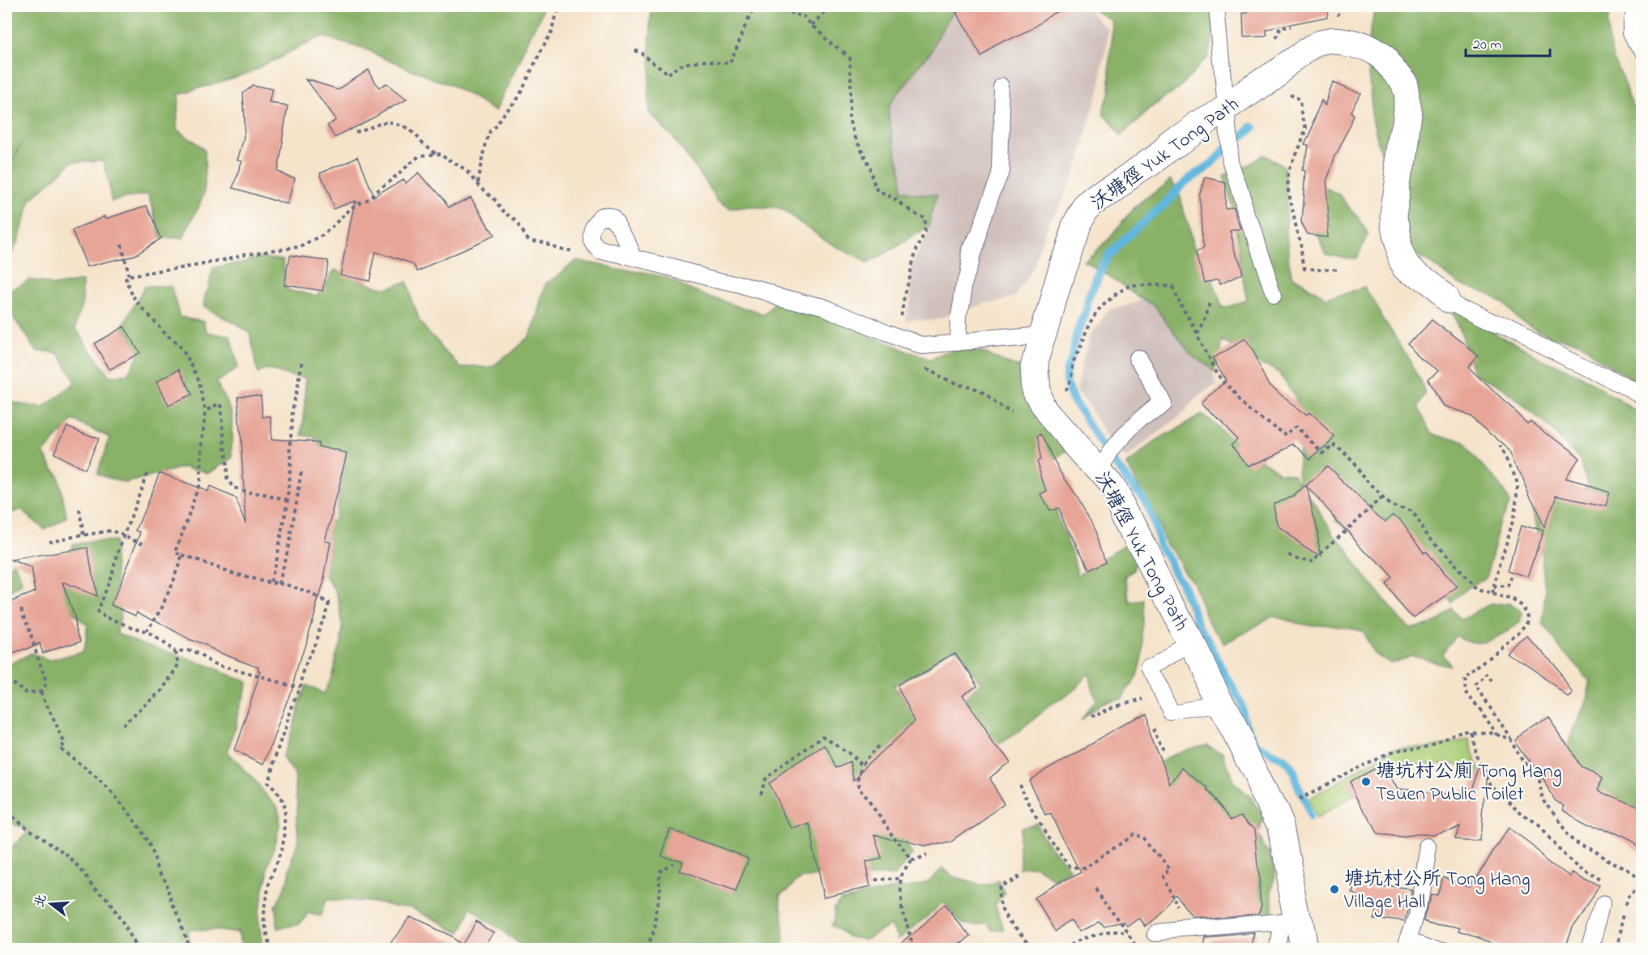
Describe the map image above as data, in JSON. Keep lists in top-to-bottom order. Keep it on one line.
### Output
{"streets":{"street":["沃塘徑 Yuk Tong Path"]},"places":["塘坑村公廁 Tong Hang Tsuen Public Toilet","塘坑村公所 Tong Hang Village Hall"],"scale_bar":"20 m","north":"left"}
